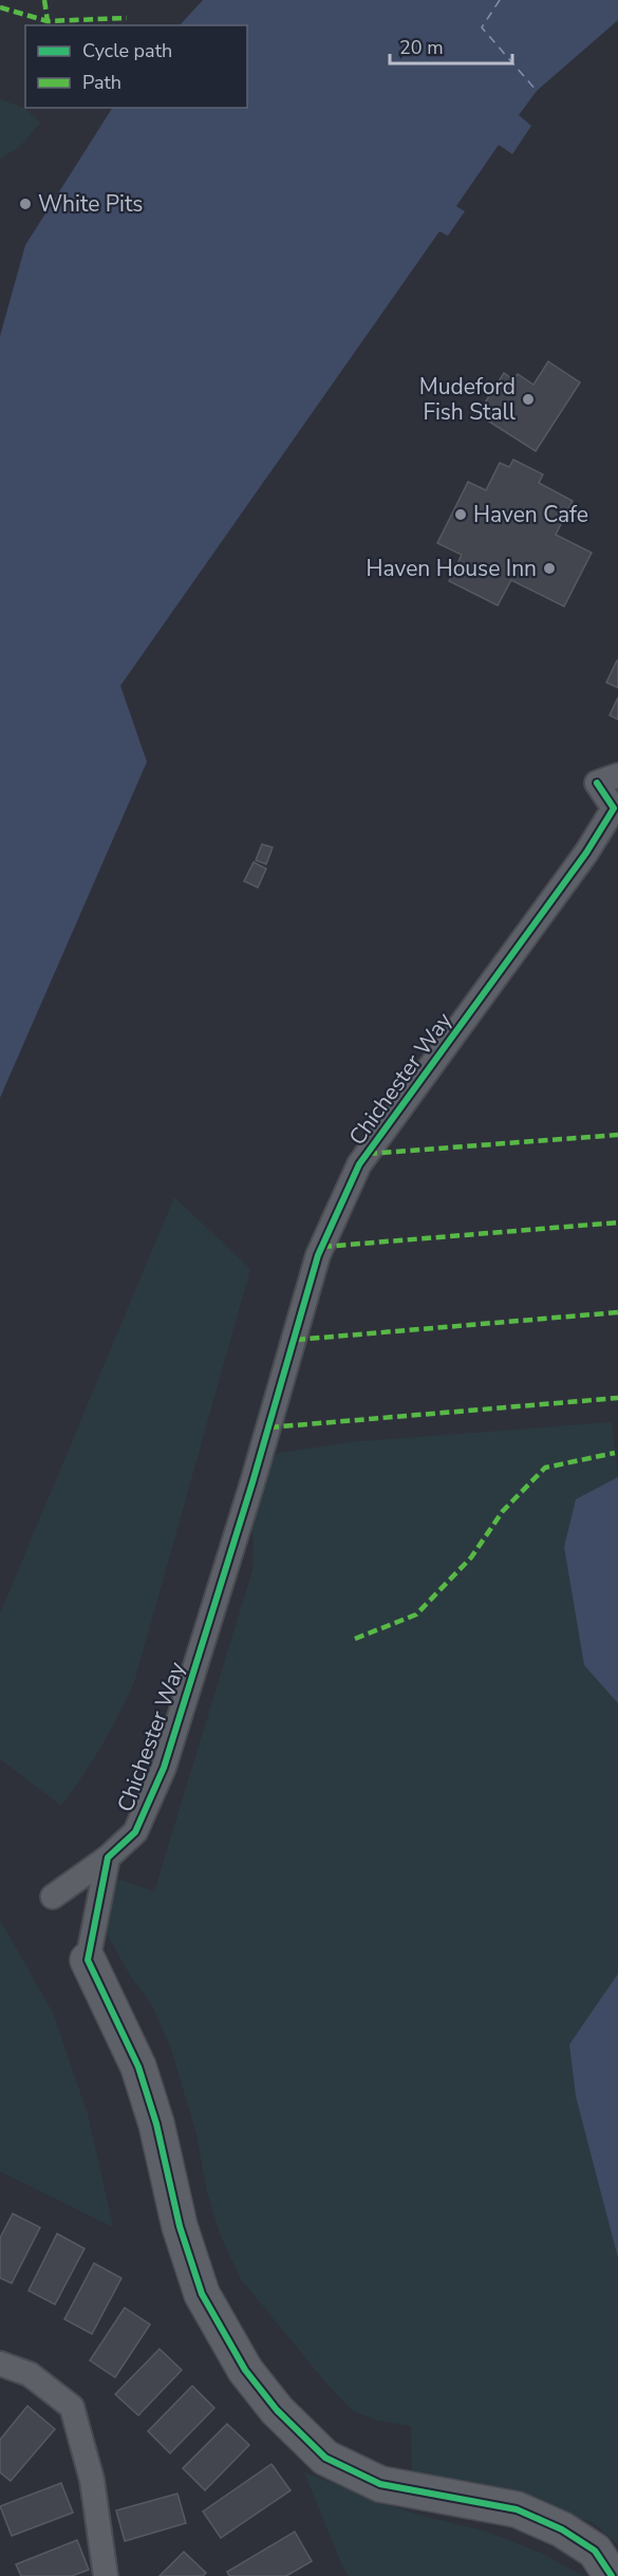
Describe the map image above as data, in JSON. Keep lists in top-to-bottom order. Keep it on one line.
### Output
{"streets":{"lane":["Chichester Way"]},"places":["White Pits","Mudeford Fish Stall","Haven Cafe","Haven House Inn"],"legend":["Cycle path","Path"],"scale_bar":"20 m"}
